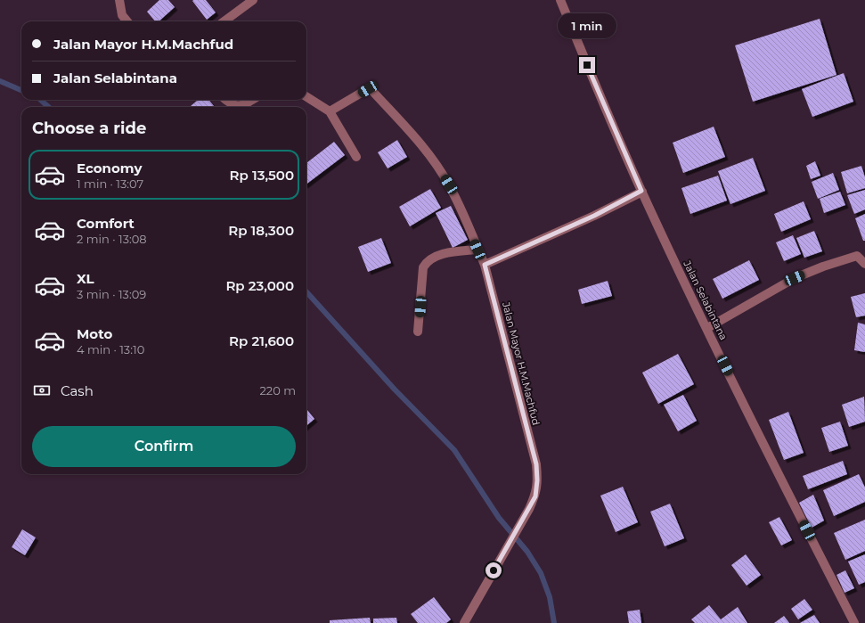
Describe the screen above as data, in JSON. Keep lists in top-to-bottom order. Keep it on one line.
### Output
{"streets":{"street":["Jalan Selabintana","Jalan Mayor H.M.Machfud"]},"page":{"bubble":"1 min","banner":["Jalan Mayor H.M.Machfud","Jalan Selabintana"],"heading":"Choose a ride","list":[{"name":"Economy","note":"1 min · 13:07","value":"Rp 13,500"},{"name":"Comfort","note":"2 min · 13:08","value":"Rp 18,300"},{"name":"XL","note":"3 min · 13:09","value":"Rp 23,000"},{"name":"Moto","note":"4 min · 13:10","value":"Rp 21,600"}],"pay":["Cash","220 m"],"buttons":"Confirm"}}
